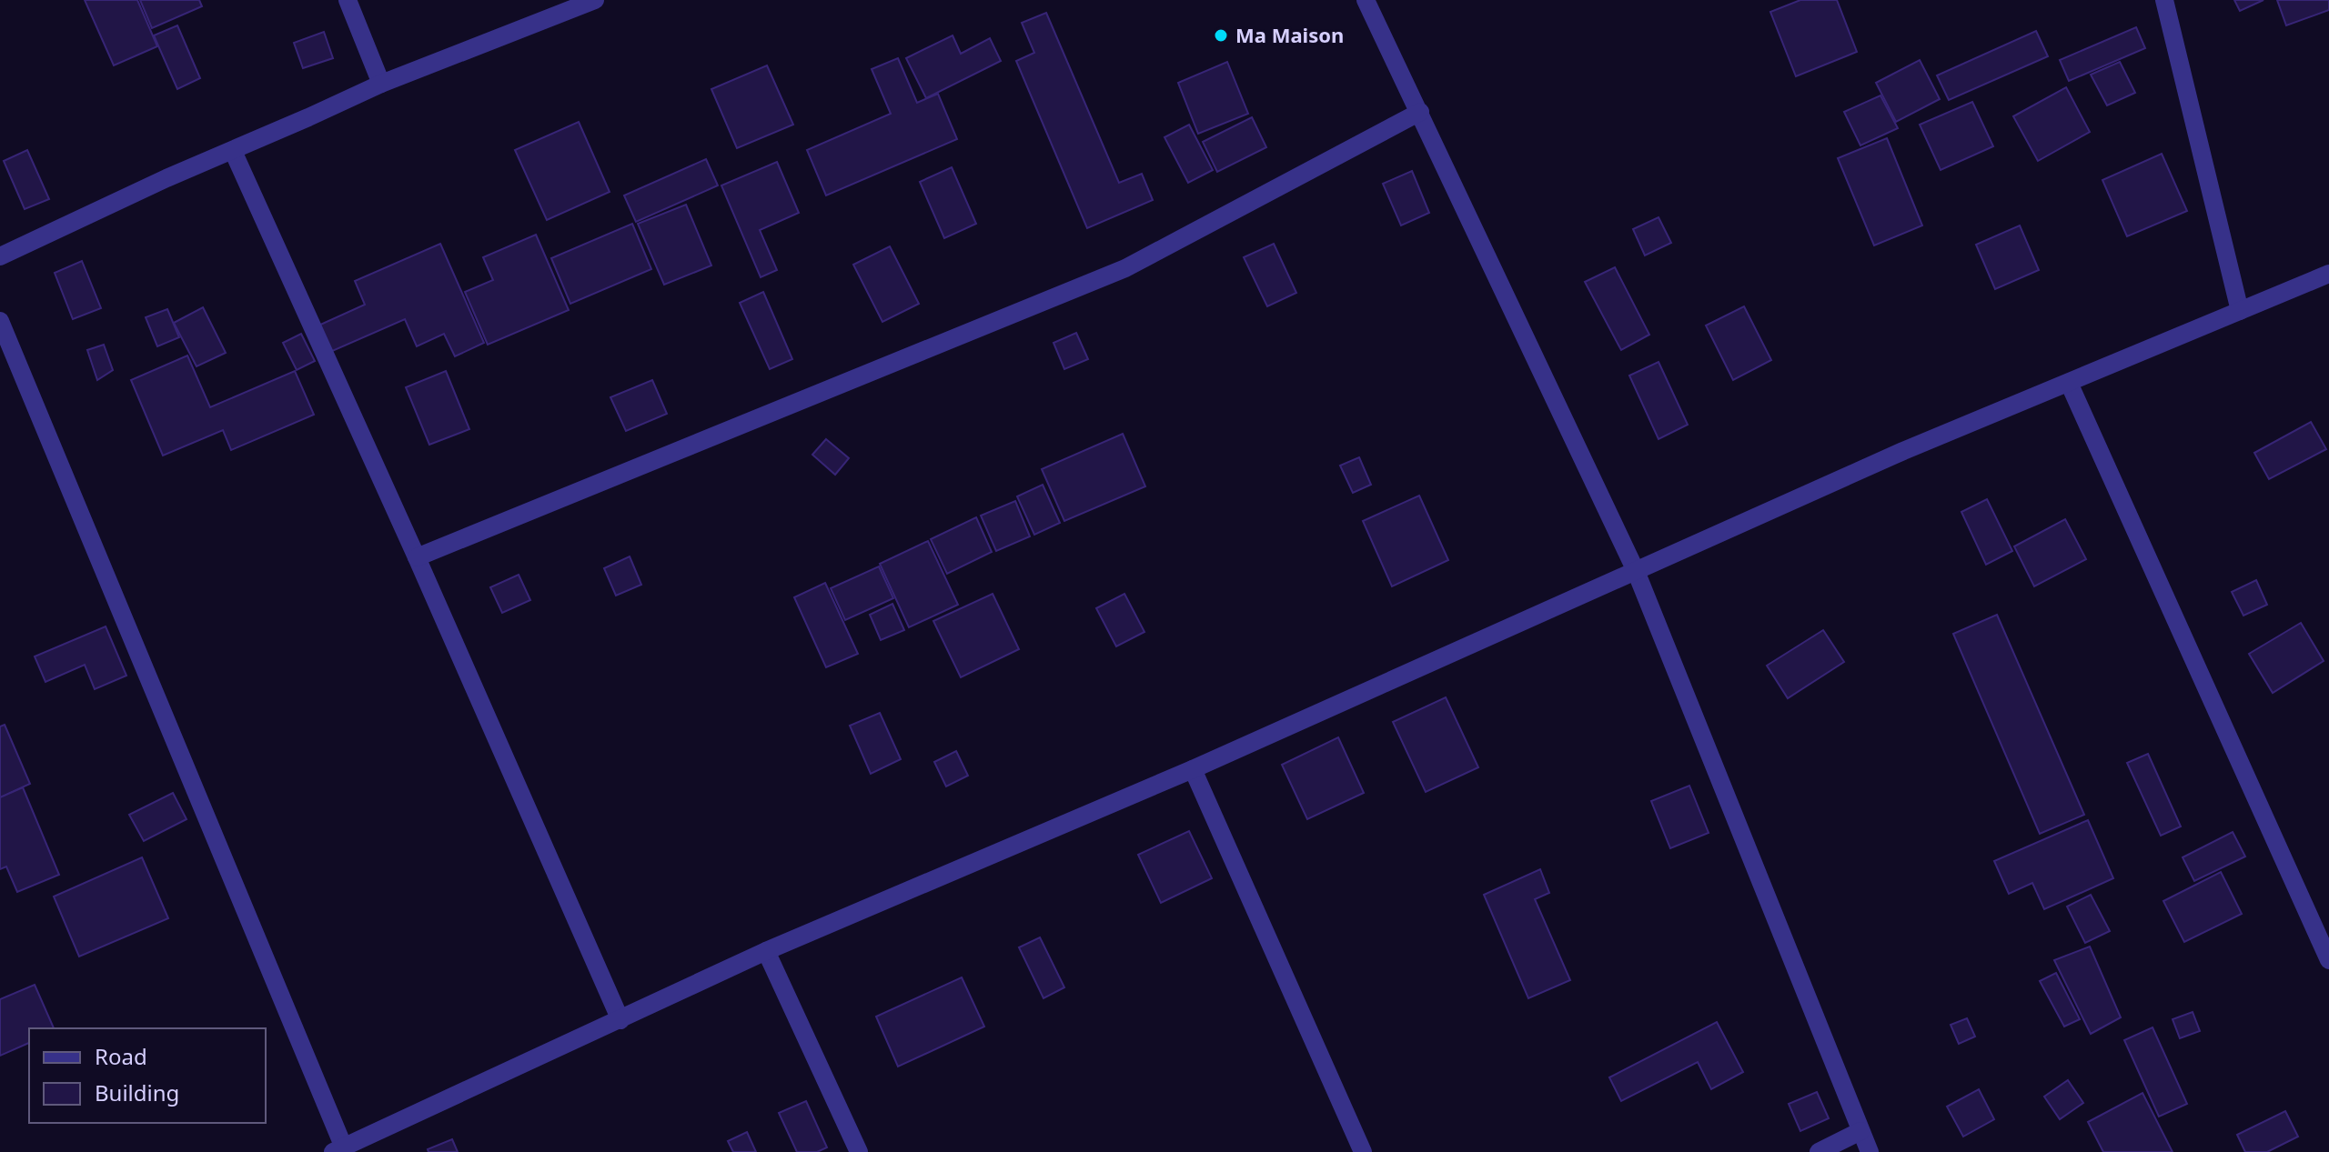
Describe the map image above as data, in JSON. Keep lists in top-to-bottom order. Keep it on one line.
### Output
{"places":["Ma Maison"],"legend":["Road","Building"]}
